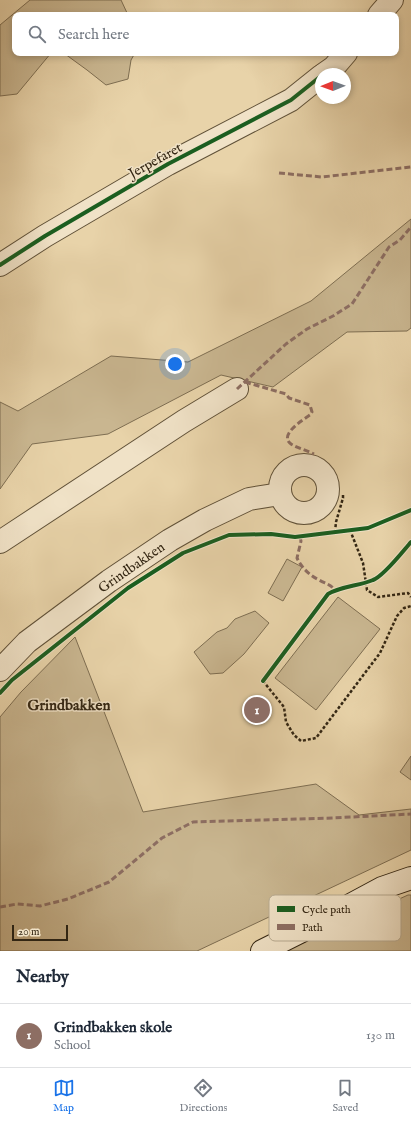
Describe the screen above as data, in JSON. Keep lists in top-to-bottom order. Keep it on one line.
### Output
{"streets":{"street":["Jerpefaret","Grindbakken"]},"districts":["Grindbakken"],"legend":["Cycle path","Path"],"scale_bar":"20 m","north":"left","page":{"search":"Search here","pins":"1","scale":"20 m","heading":"Nearby","list":[{"mark":"1","name":"Grindbakken skole","note":"School","value":"130 m"}],"nav":["Map","Directions","Saved"]}}
